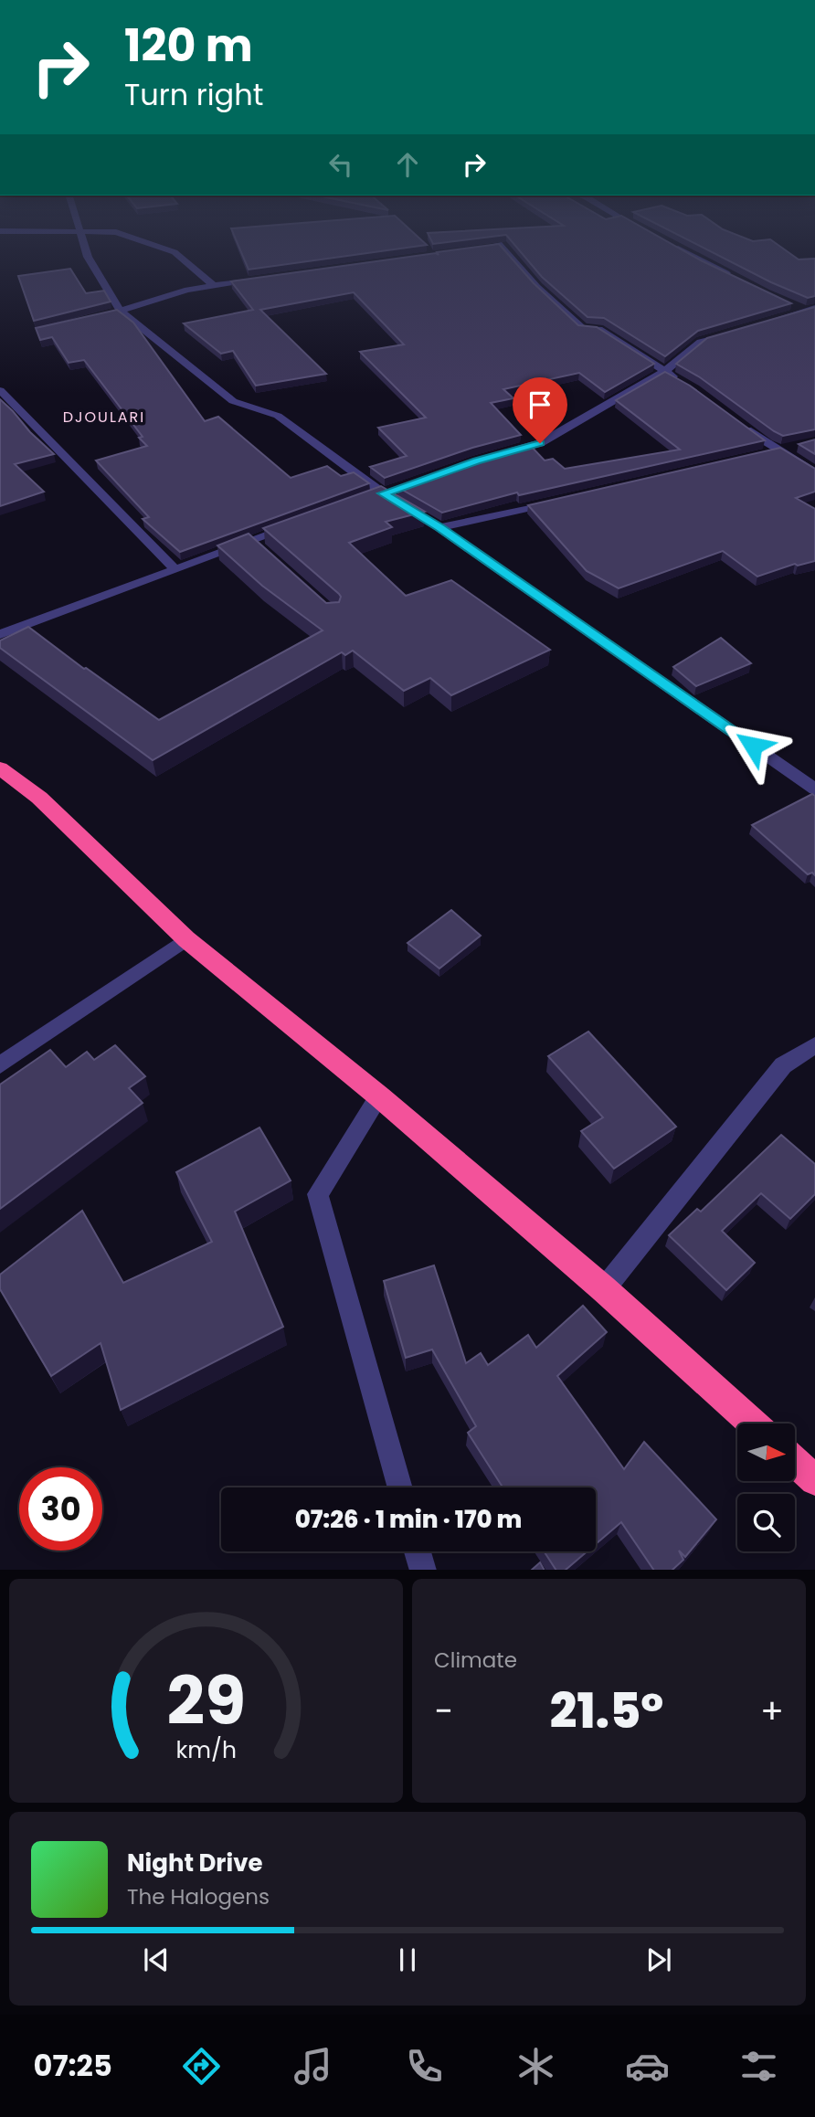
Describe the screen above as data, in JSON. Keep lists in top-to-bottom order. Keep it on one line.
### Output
{"districts":["DJOULARI"],"north":"right","page":{"turn":["120 m","Turn right"],"limit":"30","trip":"07:26 · 1 min · 170 m","tile":"Climate","heat":["−","21.5°","+"],"song":["Night Drive","The Halogens"],"tabs":"07:25","gauge":["29","km/h"]}}
